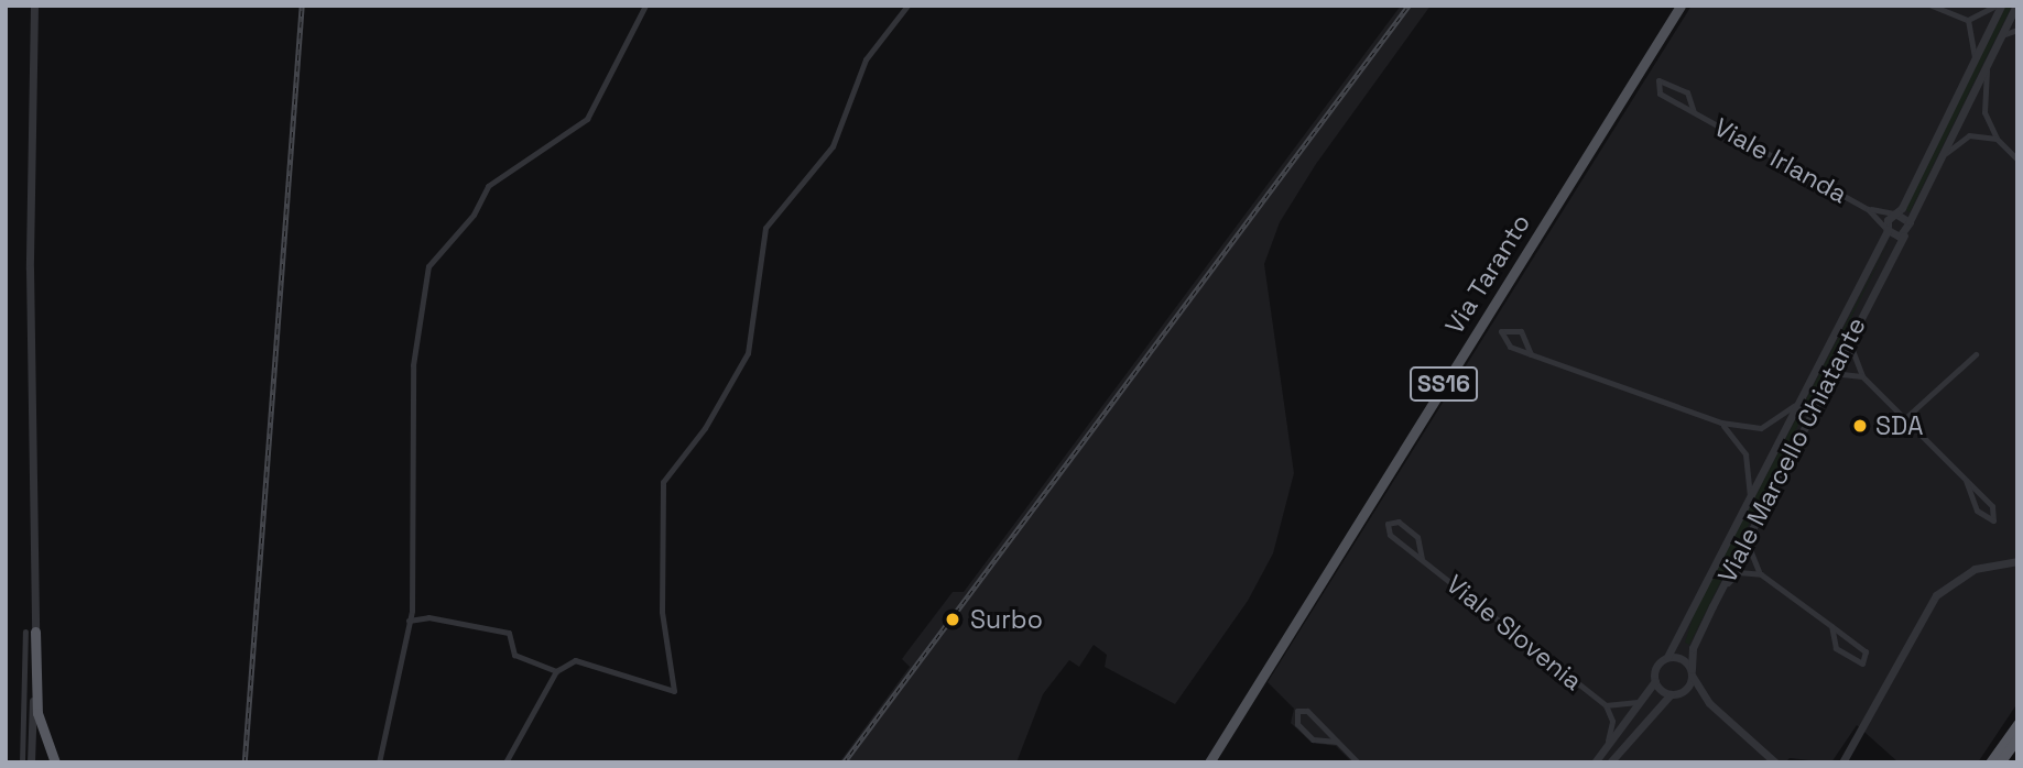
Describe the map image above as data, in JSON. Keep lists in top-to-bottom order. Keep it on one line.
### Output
{"streets":{"main road":["Via Taranto","SS16"],"street":["Viale Irlanda","Viale Marcello Chiatante","Viale Slovenia"]},"crossings":[["Viale Irlanda","Viale Marcello Chiatante"],["Viale Marcello Chiatante","Viale Slovenia"]],"places":["SDA","Surbo"]}
